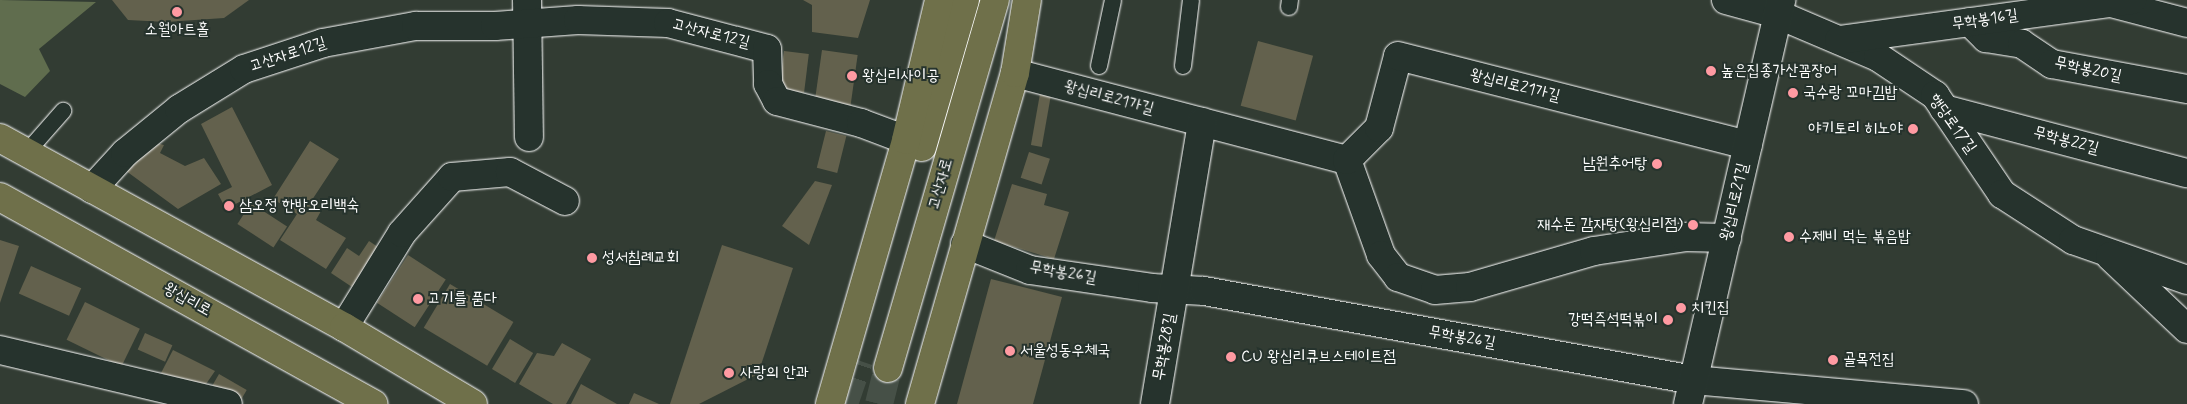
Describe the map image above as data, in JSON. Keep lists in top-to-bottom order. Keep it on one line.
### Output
{"streets":{"main road":["고산자로","왕십리로"],"street":["무학봉16길","고산자로12길","무학봉20길","왕십리로21가길","행당로17길","무학봉22길","왕십리로21길","무학봉26길","무학봉28길"]},"crossings":[["무학봉16길","무학봉20길"],["무학봉16길","행당로17길"],["왕십리로21가길","왕십리로21길"],["행당로17길","무학봉22길"],["행당로17길","왕십리로21길"],["왕십리로21길","무학봉26길"],["무학봉26길","무학봉28길"]],"places":["소월아트홀","높은집종가산꼼장어","왕십리사이공","국수랑 꼬마김밥","야키토리 히노야","남원추어탕","삼오정 한방오리백숙","재수돈 감자탕(왕십리점)","수제비 먹는 볶음밥","성서침례교회","고기를 품다","치킨집","강떡즉석떡볶이","서울성동우체국","CU 왕십리큐브스테이트점","골목전집","사랑의 안과"]}
